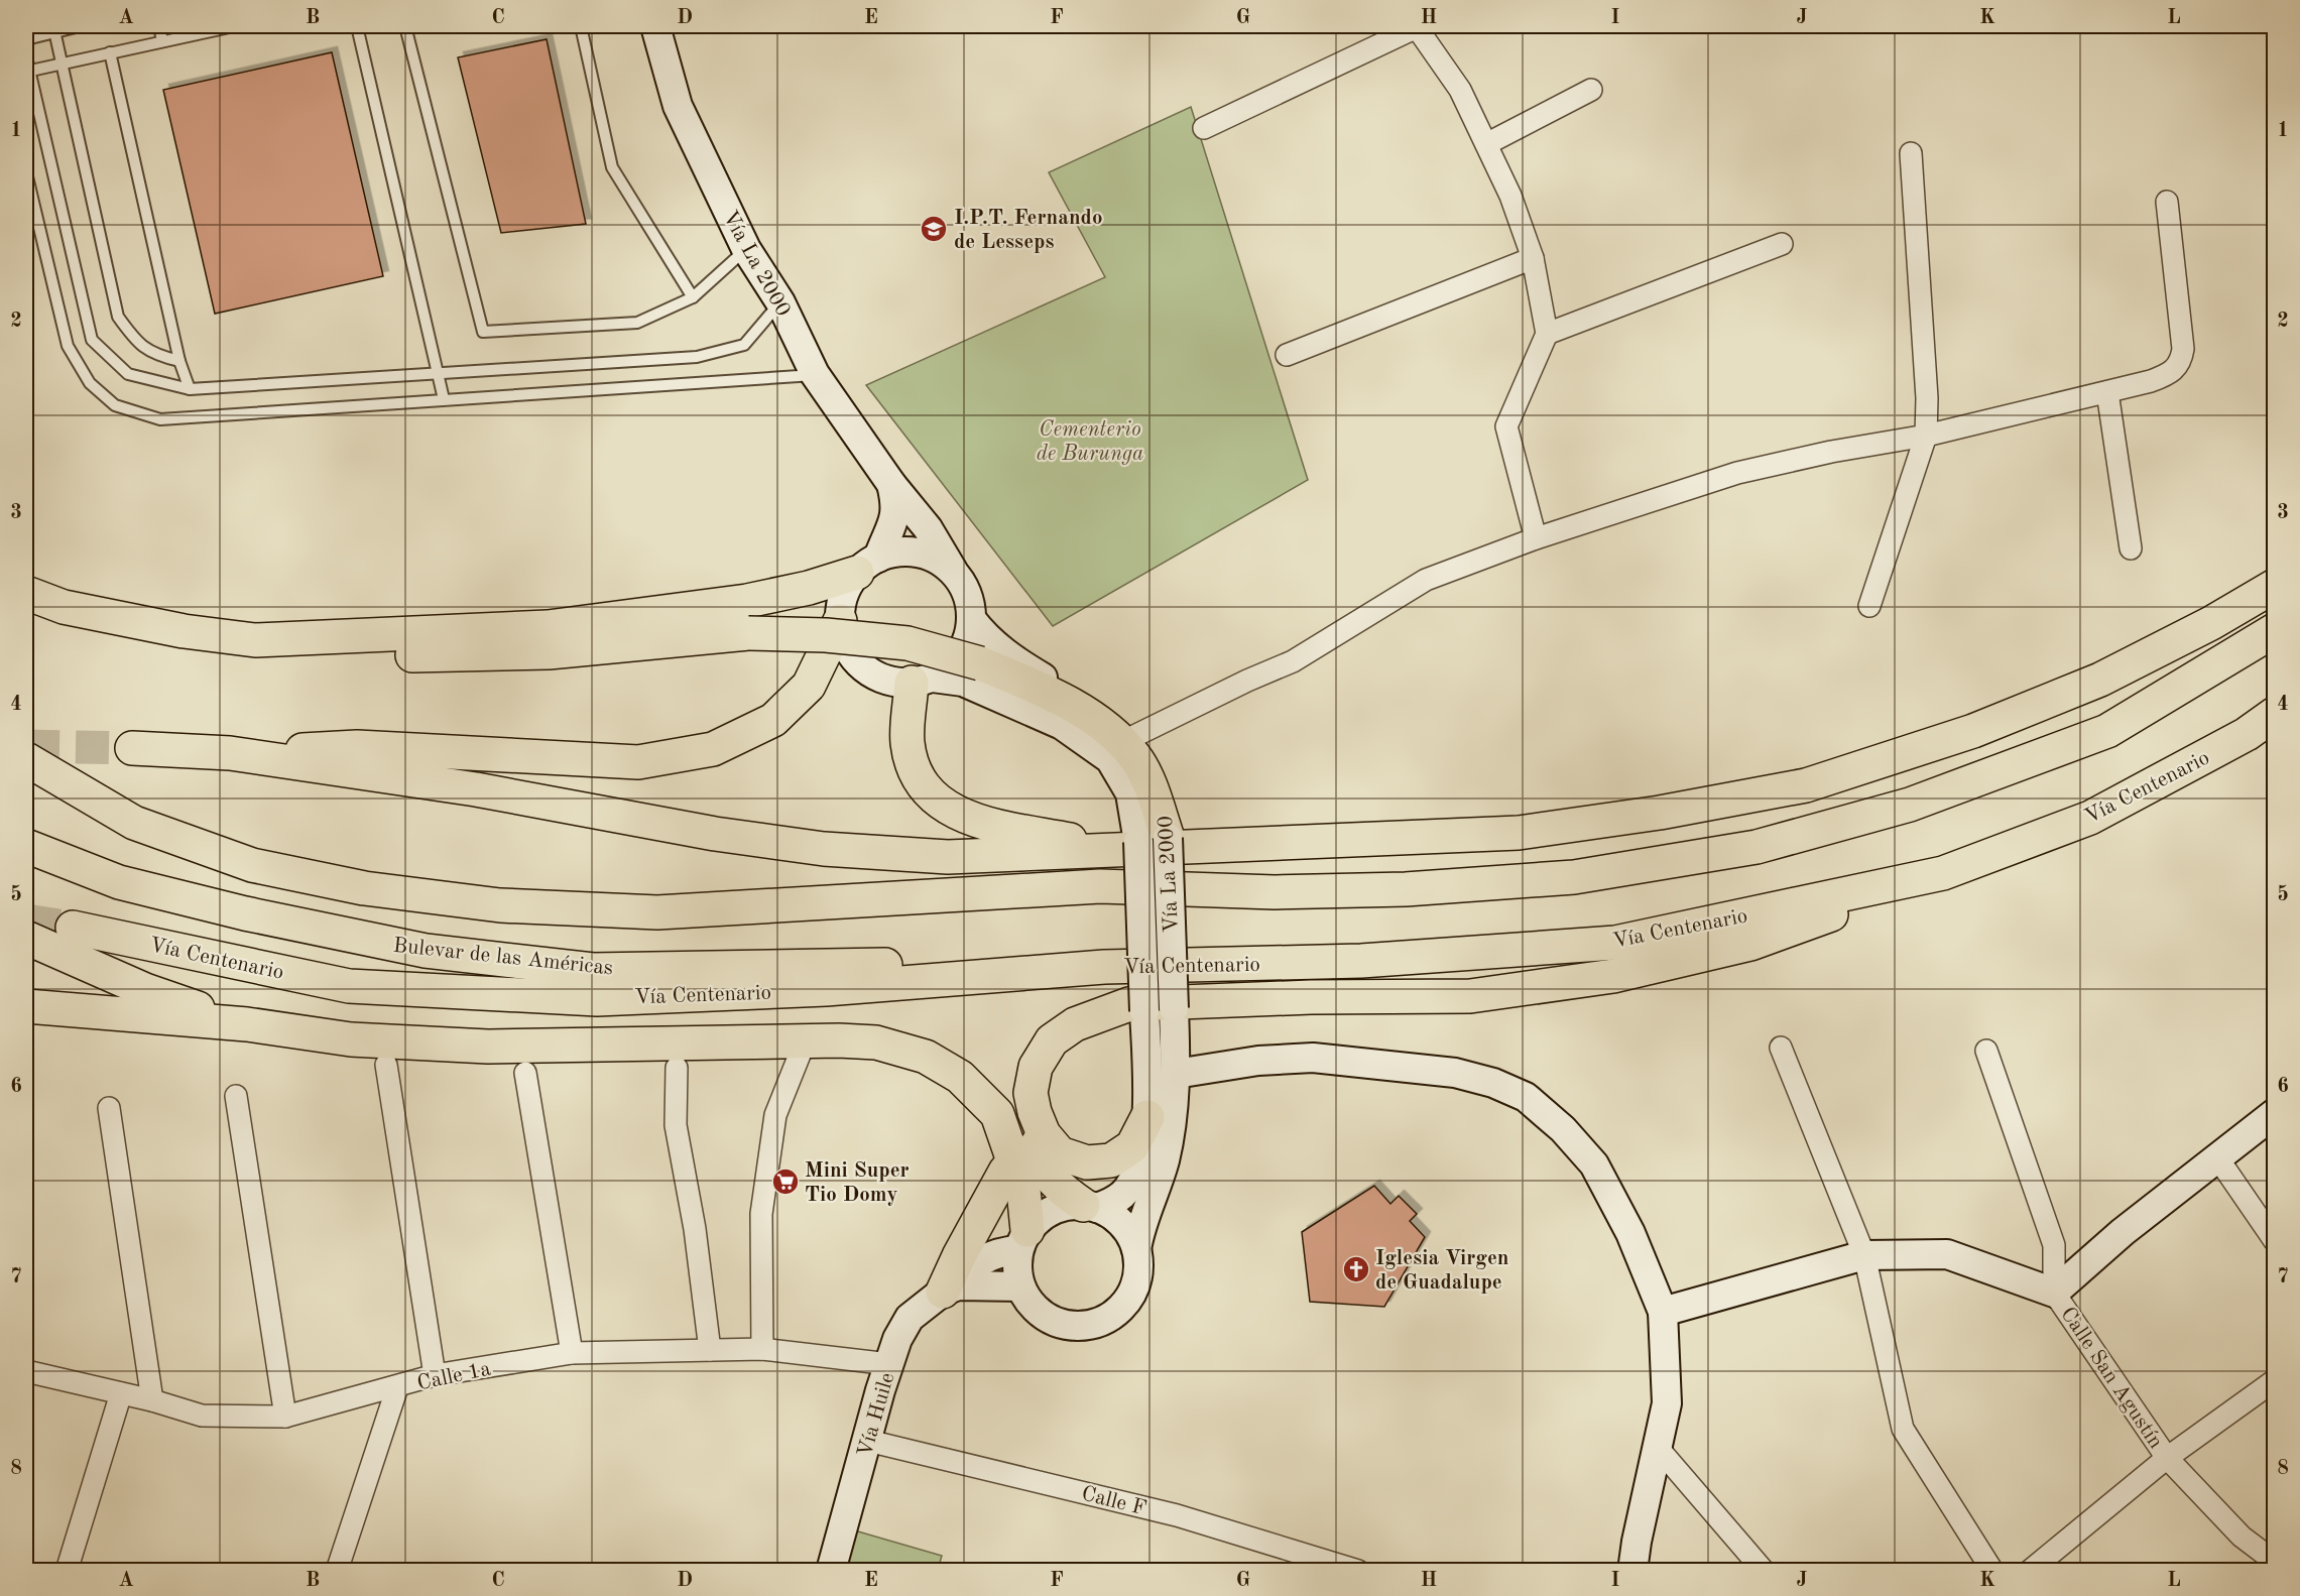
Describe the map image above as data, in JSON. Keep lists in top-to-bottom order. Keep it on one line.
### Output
{"streets":{"highway":["Vía Centenario","Bulevar de las Américas"],"street":["Vía La 2000","Calle 1a","Calle San Agustín","Vía Huile","Calle F"]},"crossings":[["Vía La 2000","Vía Huile"],["Vía Centenario","Bulevar de las Américas"],["Calle 1a","Vía Huile"],["Vía Huile","Calle F"]],"parks":["Cementerio de Burunga"],"places":{"school or university":["I.P.T. Fernando de Lesseps"],"supermarket":["Mini Super Tio Domy"],"church":["Iglesia Virgen de Guadalupe"]},"grid":{"columns":["A","B","C","D","E","F","G","H","I","J","K","L"],"rows":["1","2","3","4","5","6","7","8"]}}
